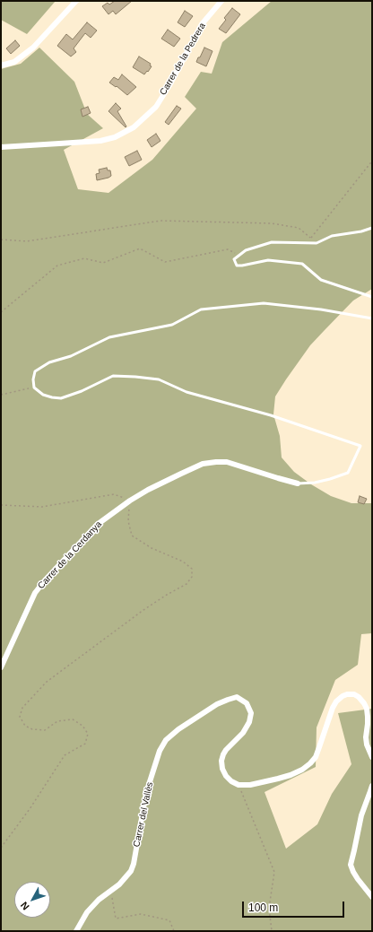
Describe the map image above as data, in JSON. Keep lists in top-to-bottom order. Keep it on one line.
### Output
{"streets":{"street":["Carrer de la Pedrera","Carrer de la Cerdanya","Carrer del Vallès"]},"scale_bar":"100 m","north":"bottom left"}
